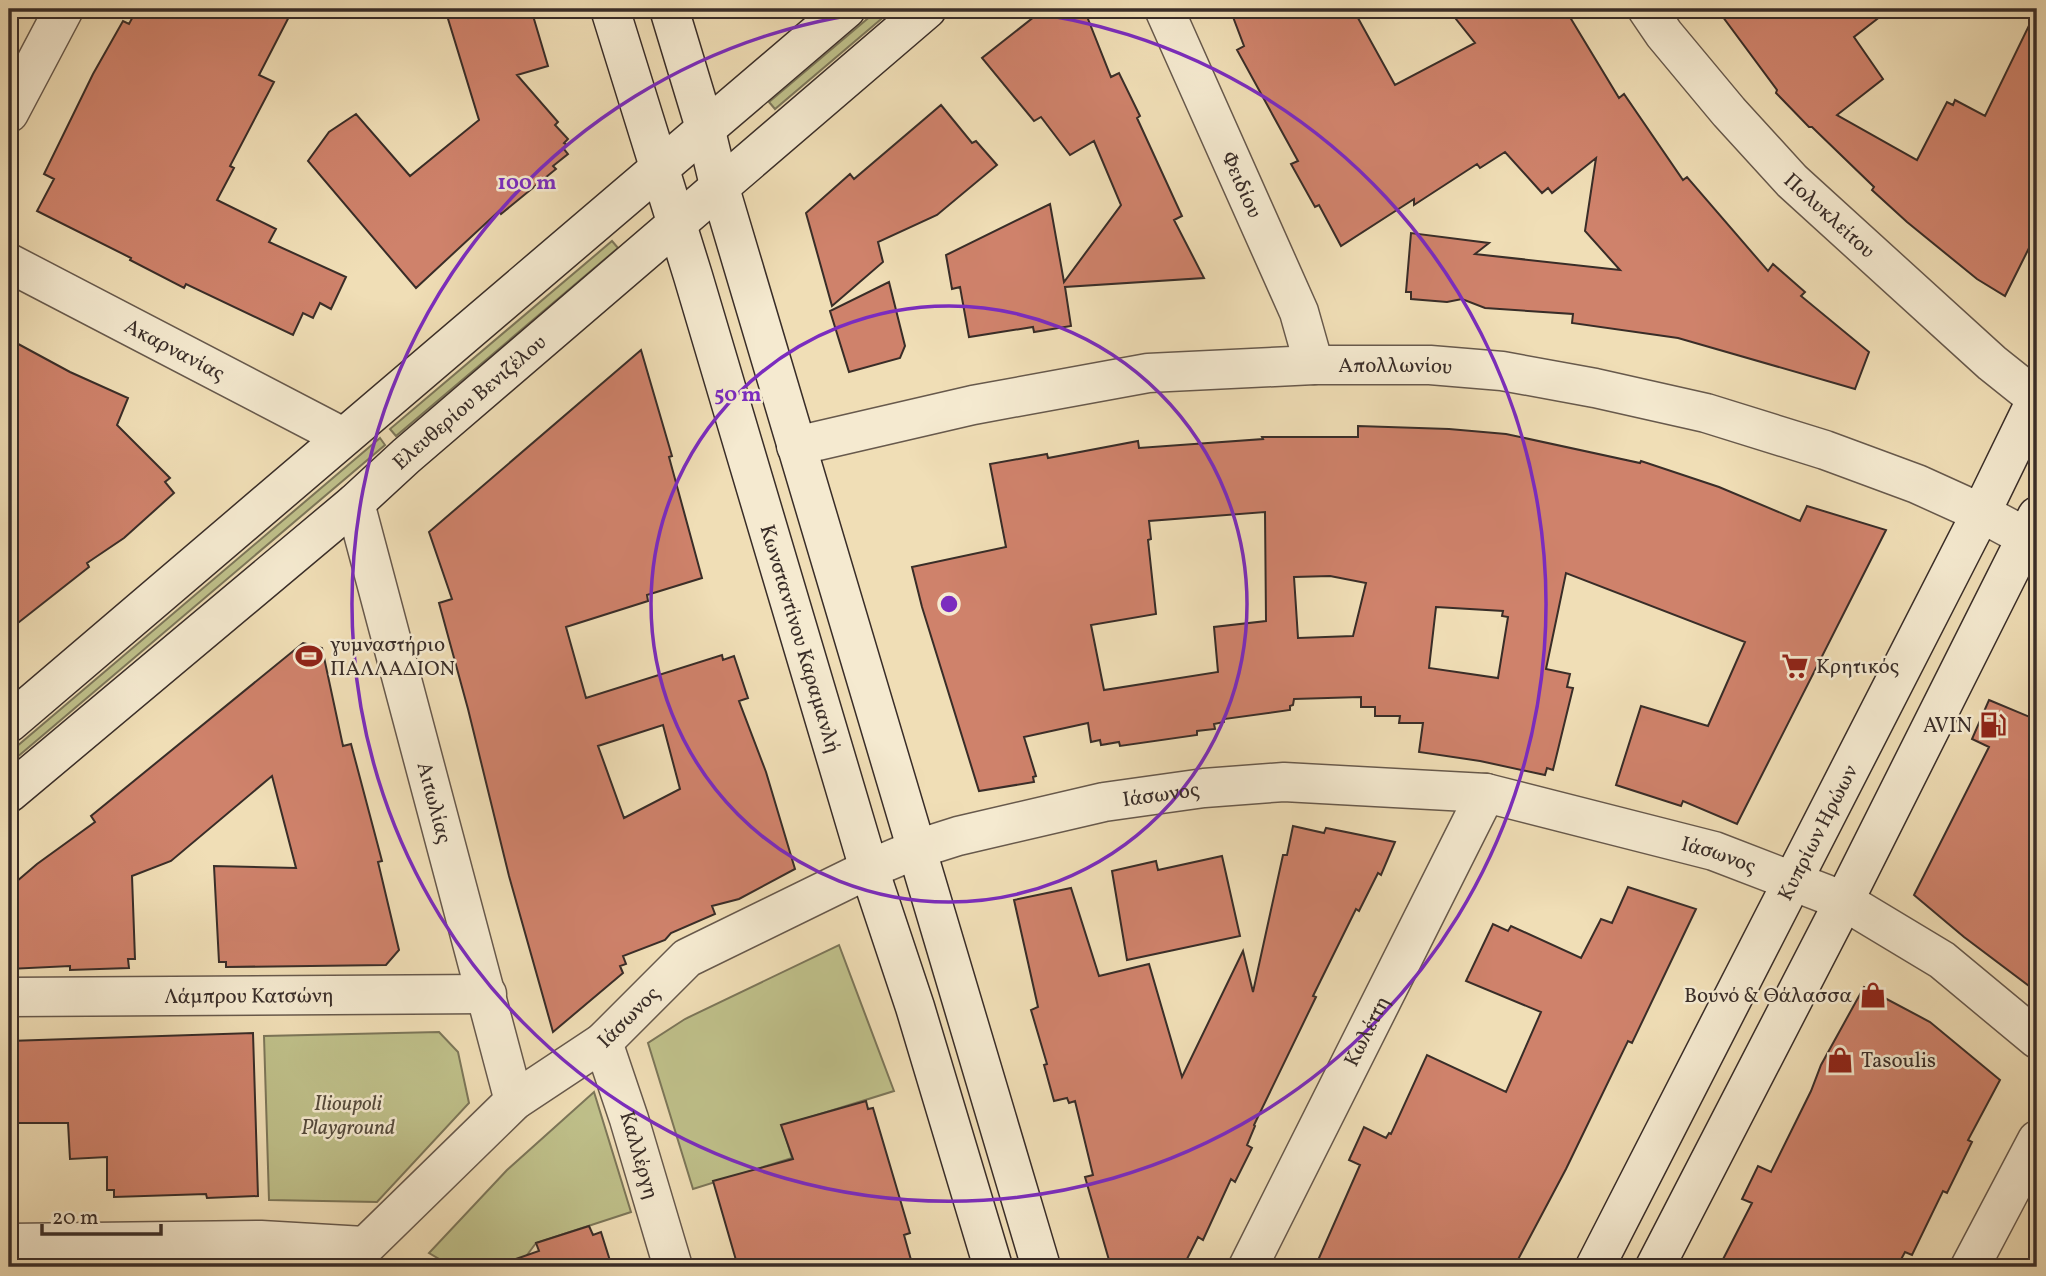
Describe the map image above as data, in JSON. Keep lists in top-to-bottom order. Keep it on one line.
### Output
{"streets":{"street":["Φειδίου","Πολυκλείτου","Ακαρνανίας","Απολλωνίου","Ελευθερίου Βενιζέλου","Κωνσταντίνου Καραμανλή","Ιάσωνος","Αιτωλίας","Κυπρίων Ηρώων","Λάμπρου Κατσώνη","Κωλέττη","Καλλέργη"]},"crossings":[["Φειδίου","Απολλωνίου"],["Πολυκλείτου","Κυπρίων Ηρώων"],["Απολλωνίου","Κυπρίων Ηρώων"],["Ελευθερίου Βενιζέλου","Κωνσταντίνου Καραμανλή"],["Ελευθερίου Βενιζέλου","Αιτωλίας"],["Κωνσταντίνου Καραμανλή","Ιάσωνος"],["Ιάσωνος","Αιτωλίας"],["Ιάσωνος","Κυπρίων Ηρώων"],["Ιάσωνος","Κωλέττη"],["Ιάσωνος","Καλλέργη"],["Αιτωλίας","Λάμπρου Κατσώνη"]],"parks":["Ilioupoli Playground"],"places":{"sports":["γυμναστήριο ΠΑΛΛΑΔΙΟΝ"],"supermarket":["Κρητικός"],"fuel station":["AVIN"],"shop":["Βουνό & Θάλασσα","Tasoulis"]},"scale_bar":"20 m","rings":["100 m","50 m"]}
